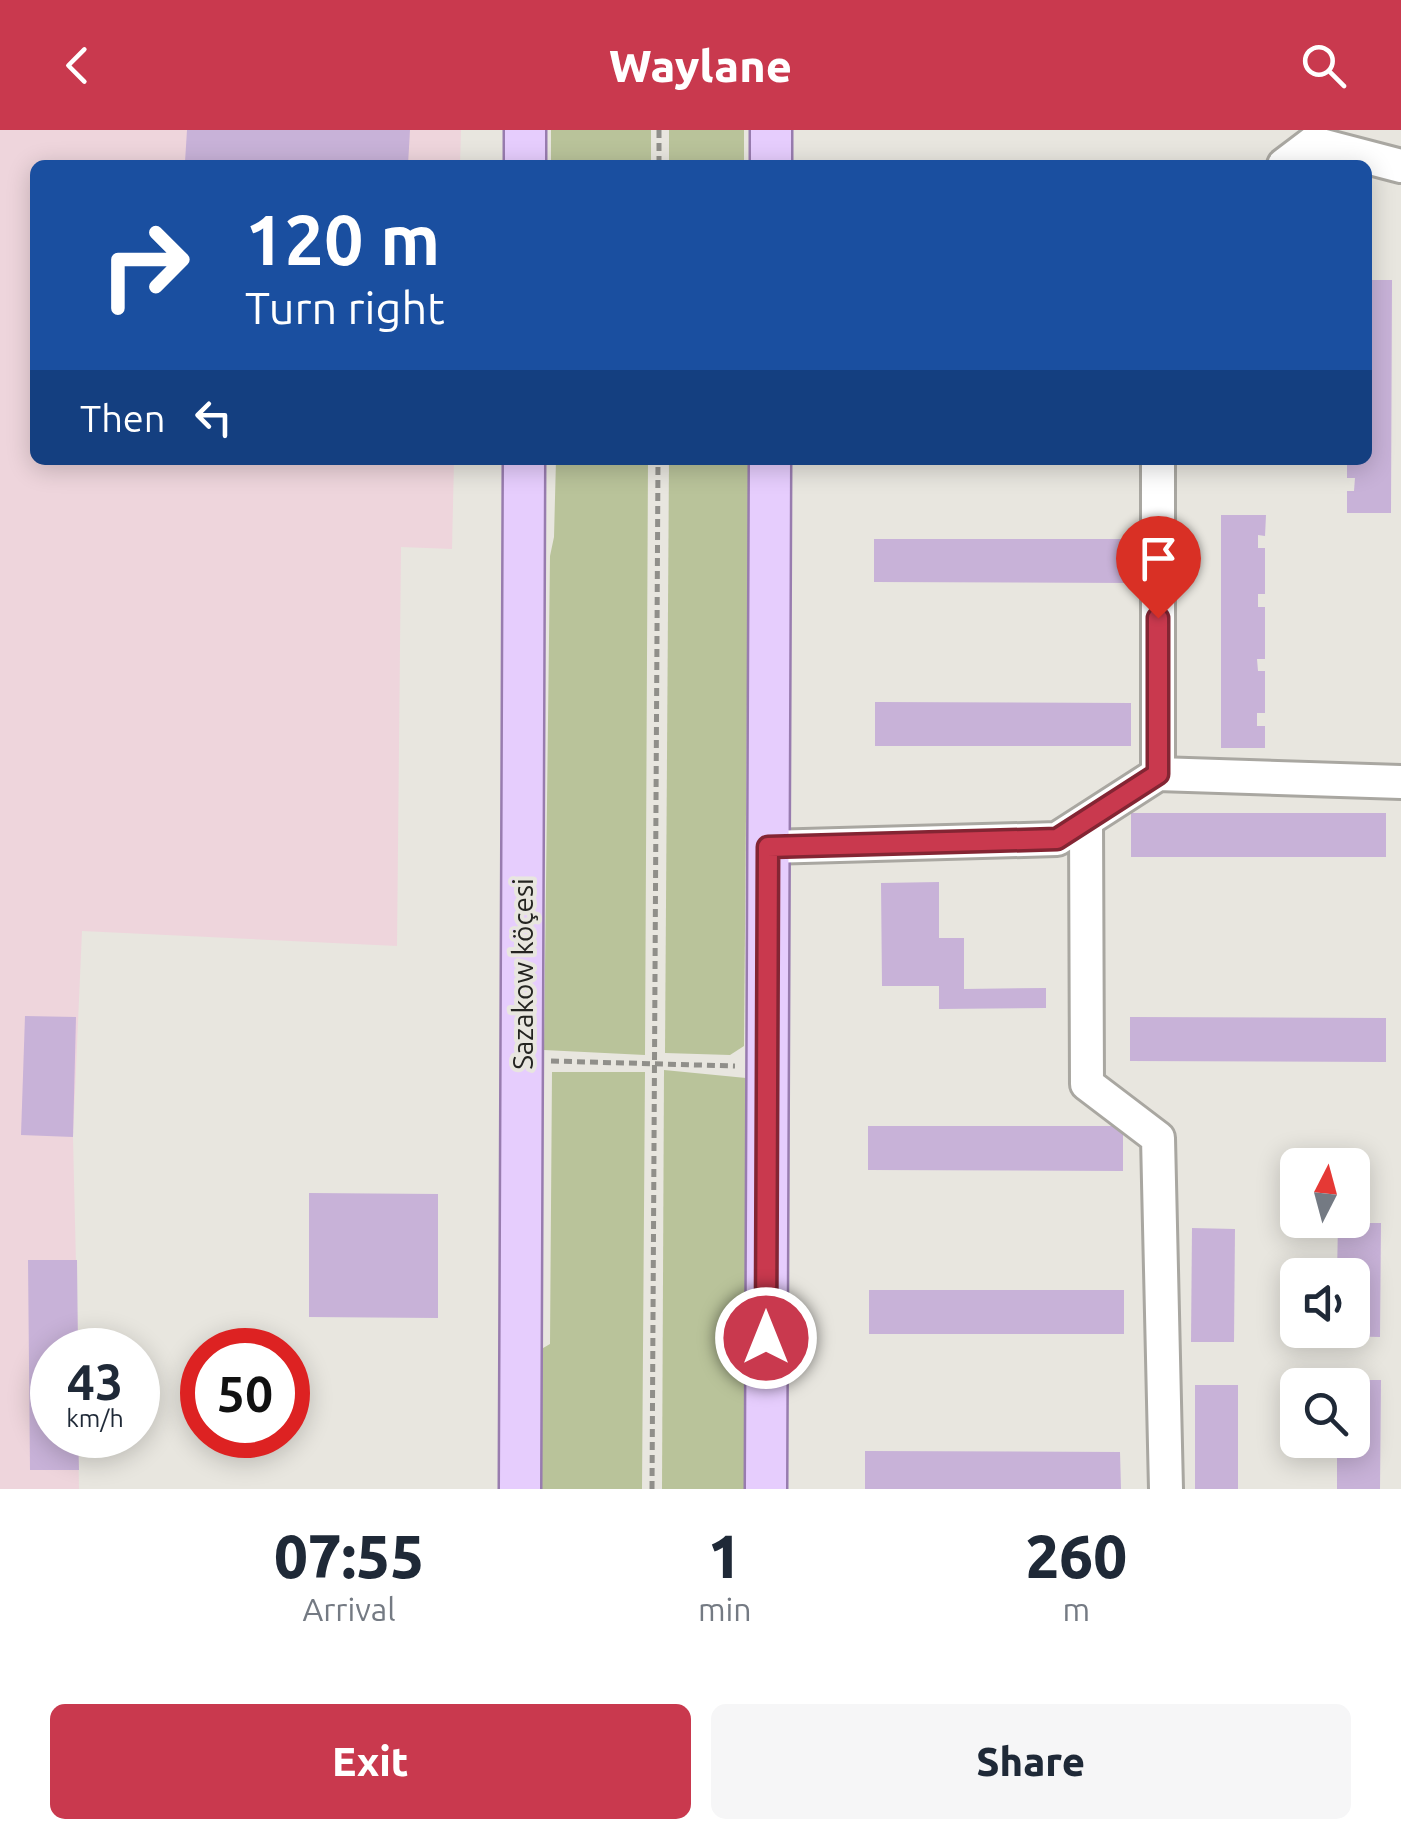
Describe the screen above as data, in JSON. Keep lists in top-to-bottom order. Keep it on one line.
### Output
{"streets":{"main road":["Sazakow köçesi"]},"north":"top","page":{"header":"Waylane","turn":["120 m","Turn right"],"then":"Then","speed":"43 km/h","limit":"50","eta":["07:55","Arrival","1","min","260","m"],"buttons":["Exit","Share"]}}
